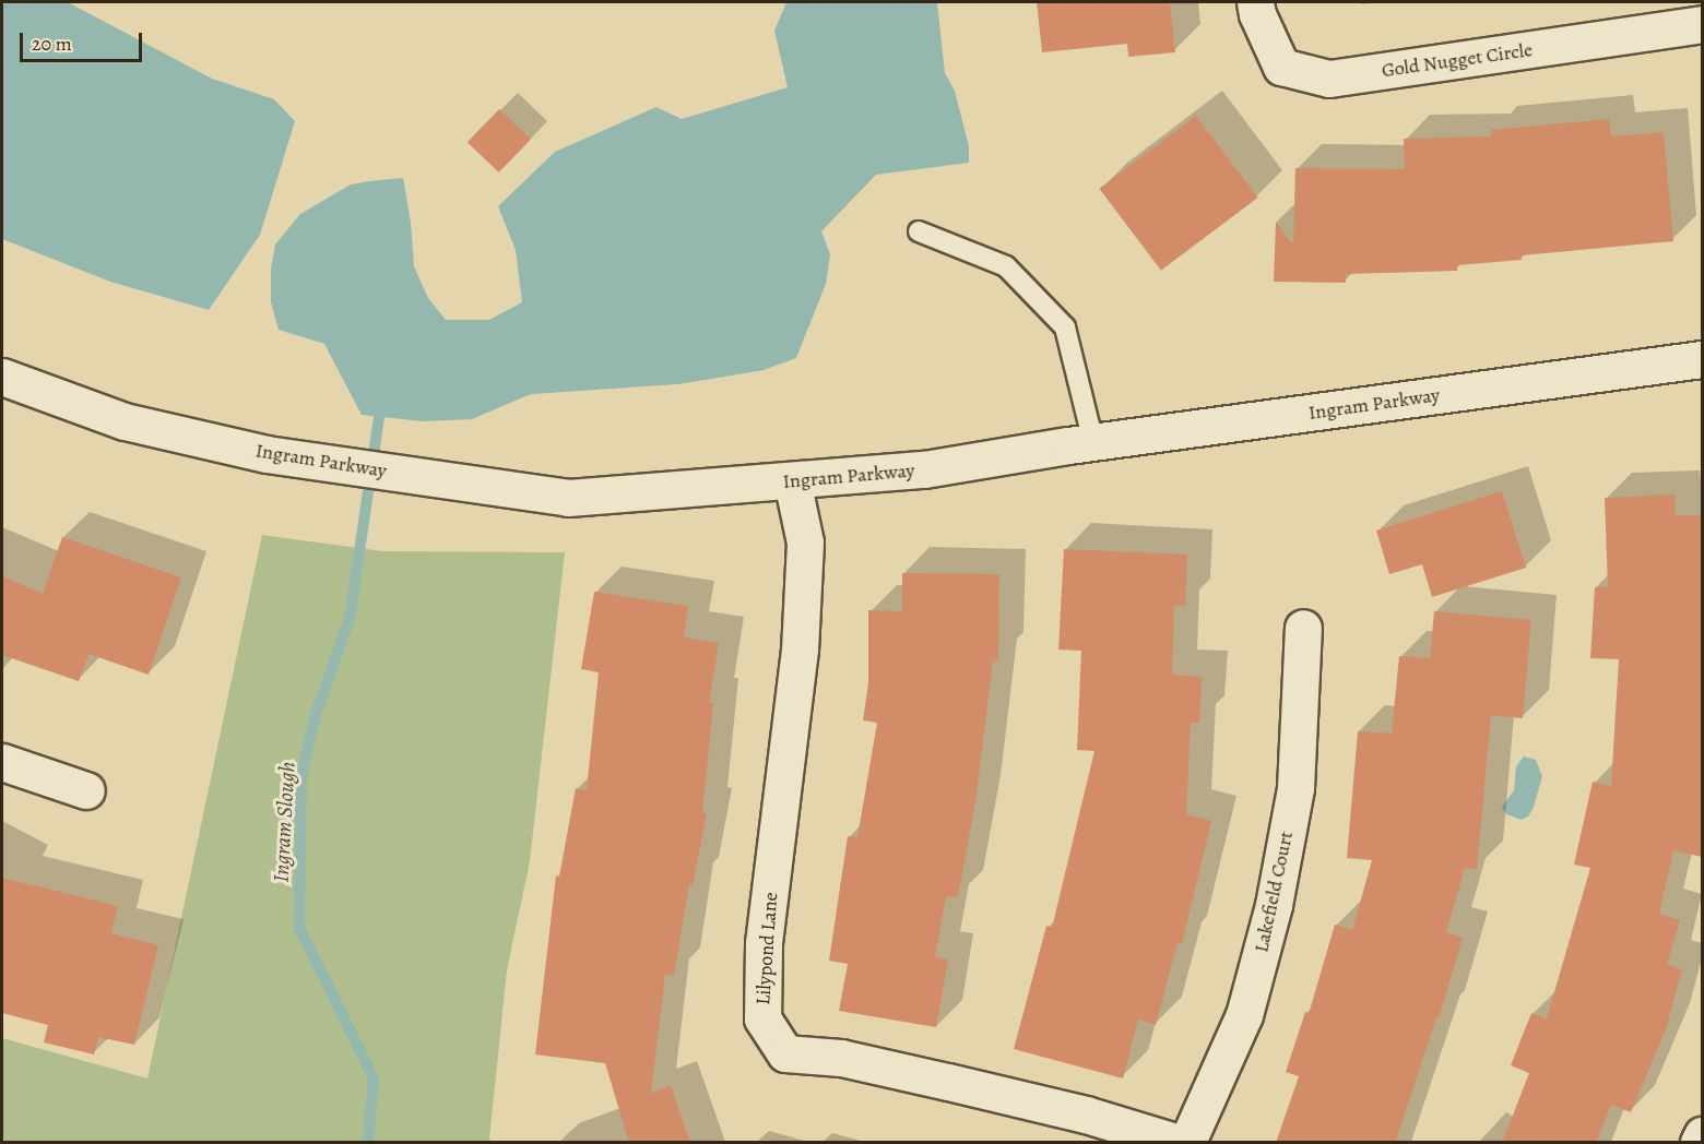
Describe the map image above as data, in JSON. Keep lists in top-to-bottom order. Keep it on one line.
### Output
{"streets":{"street":["Gold Nugget Circle","Ingram Parkway","Lakefield Court","Lilypond Lane"]},"crossings":[["Ingram Parkway","Lilypond Lane"]],"water":["Ingram Slough"],"scale_bar":"20 m"}
